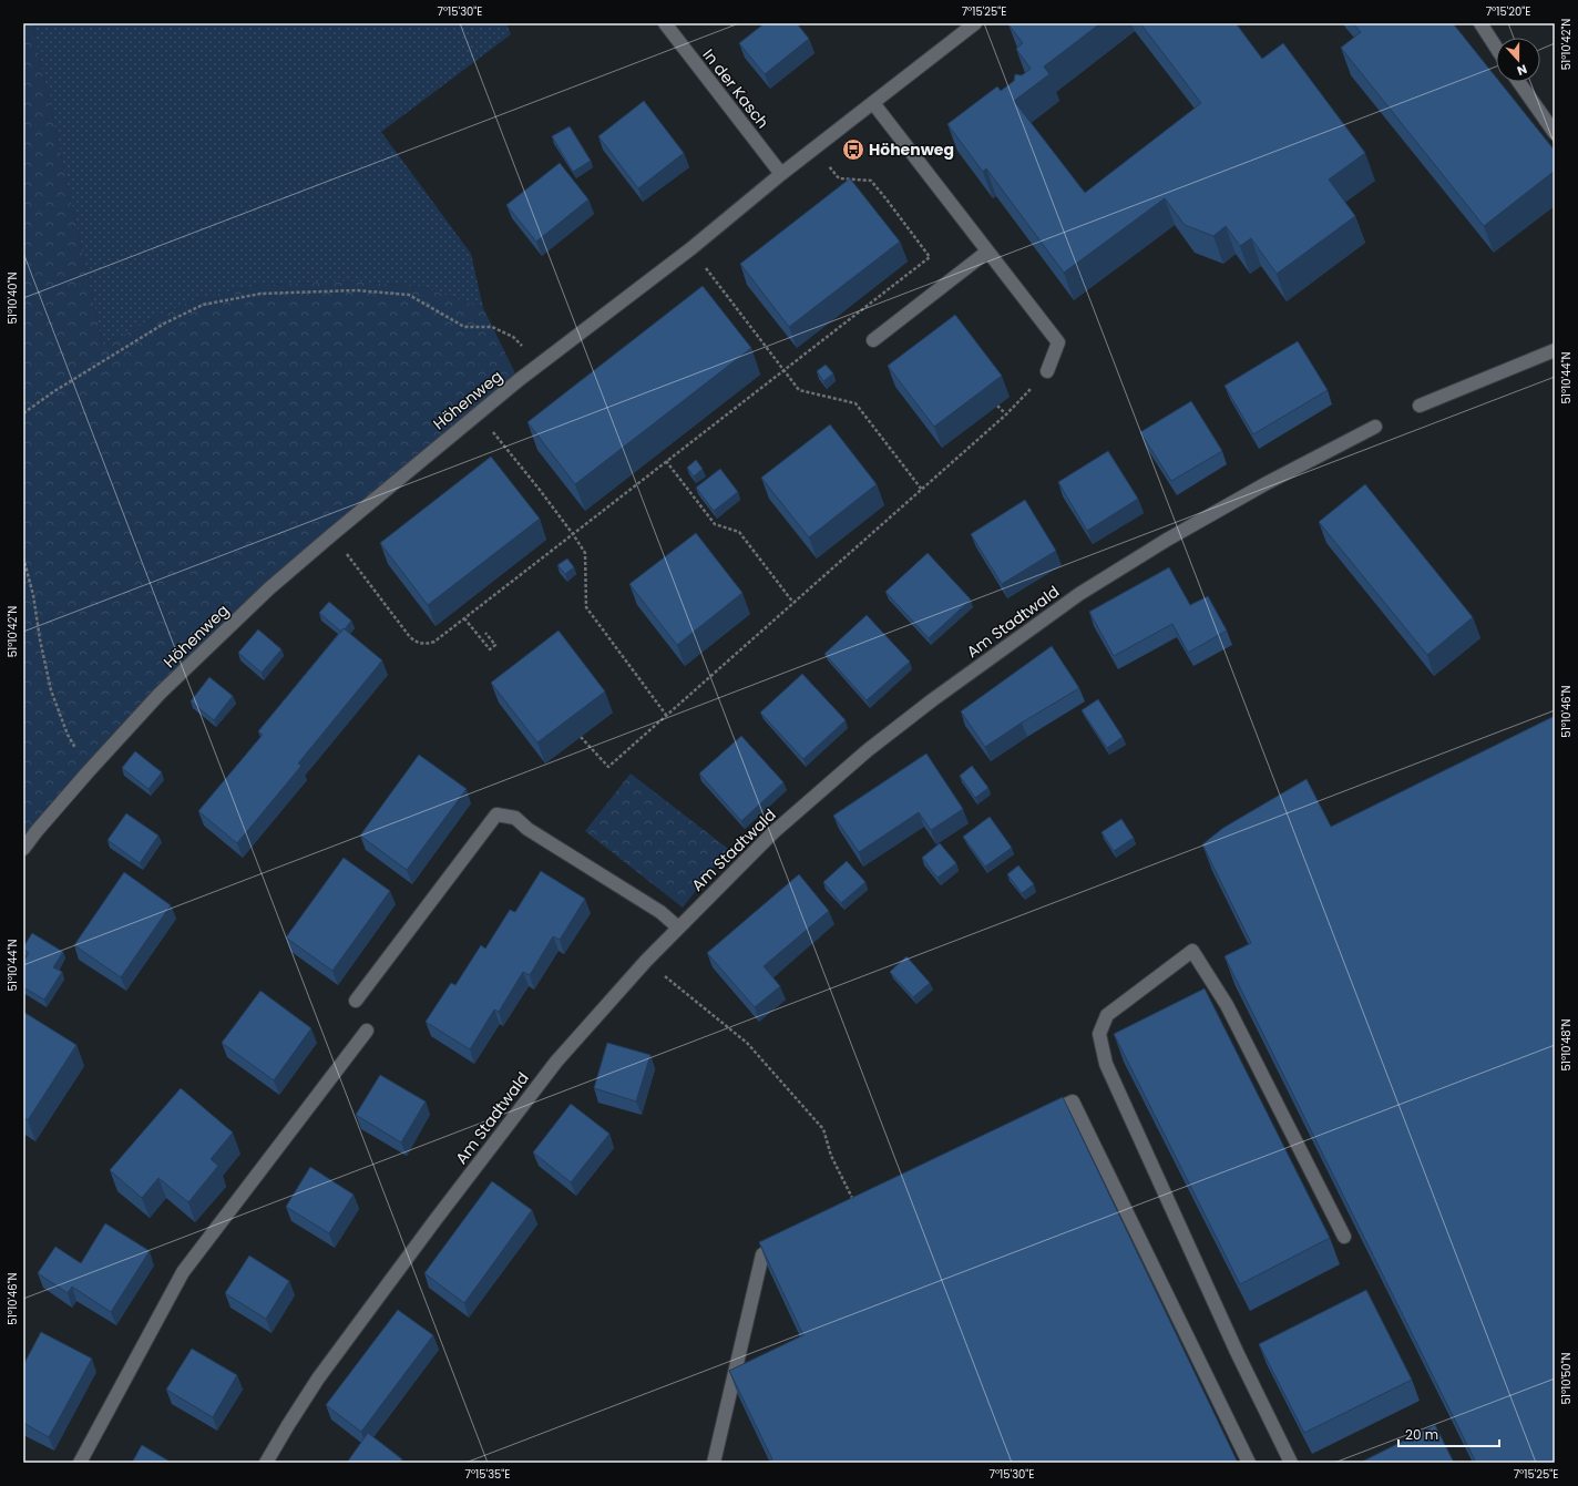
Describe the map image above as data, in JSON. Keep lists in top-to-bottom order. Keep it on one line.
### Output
{"streets":{"street":["In der Kasch","Höhenweg","Am Stadtwald"]},"crossings":[["In der Kasch","Höhenweg"]],"places":{"bus stop":["Höhenweg"]},"scale_bar":"20 m","north":"bottom","coordinates":["7°15'30\"E","7°15'25\"E","7°15'20\"E","51°10'42\"N","51°10'40\"N","51°10'44\"N","51°10'46\"N","51°10'48\"N","51°10'50\"N","7°15'35\"E"]}
